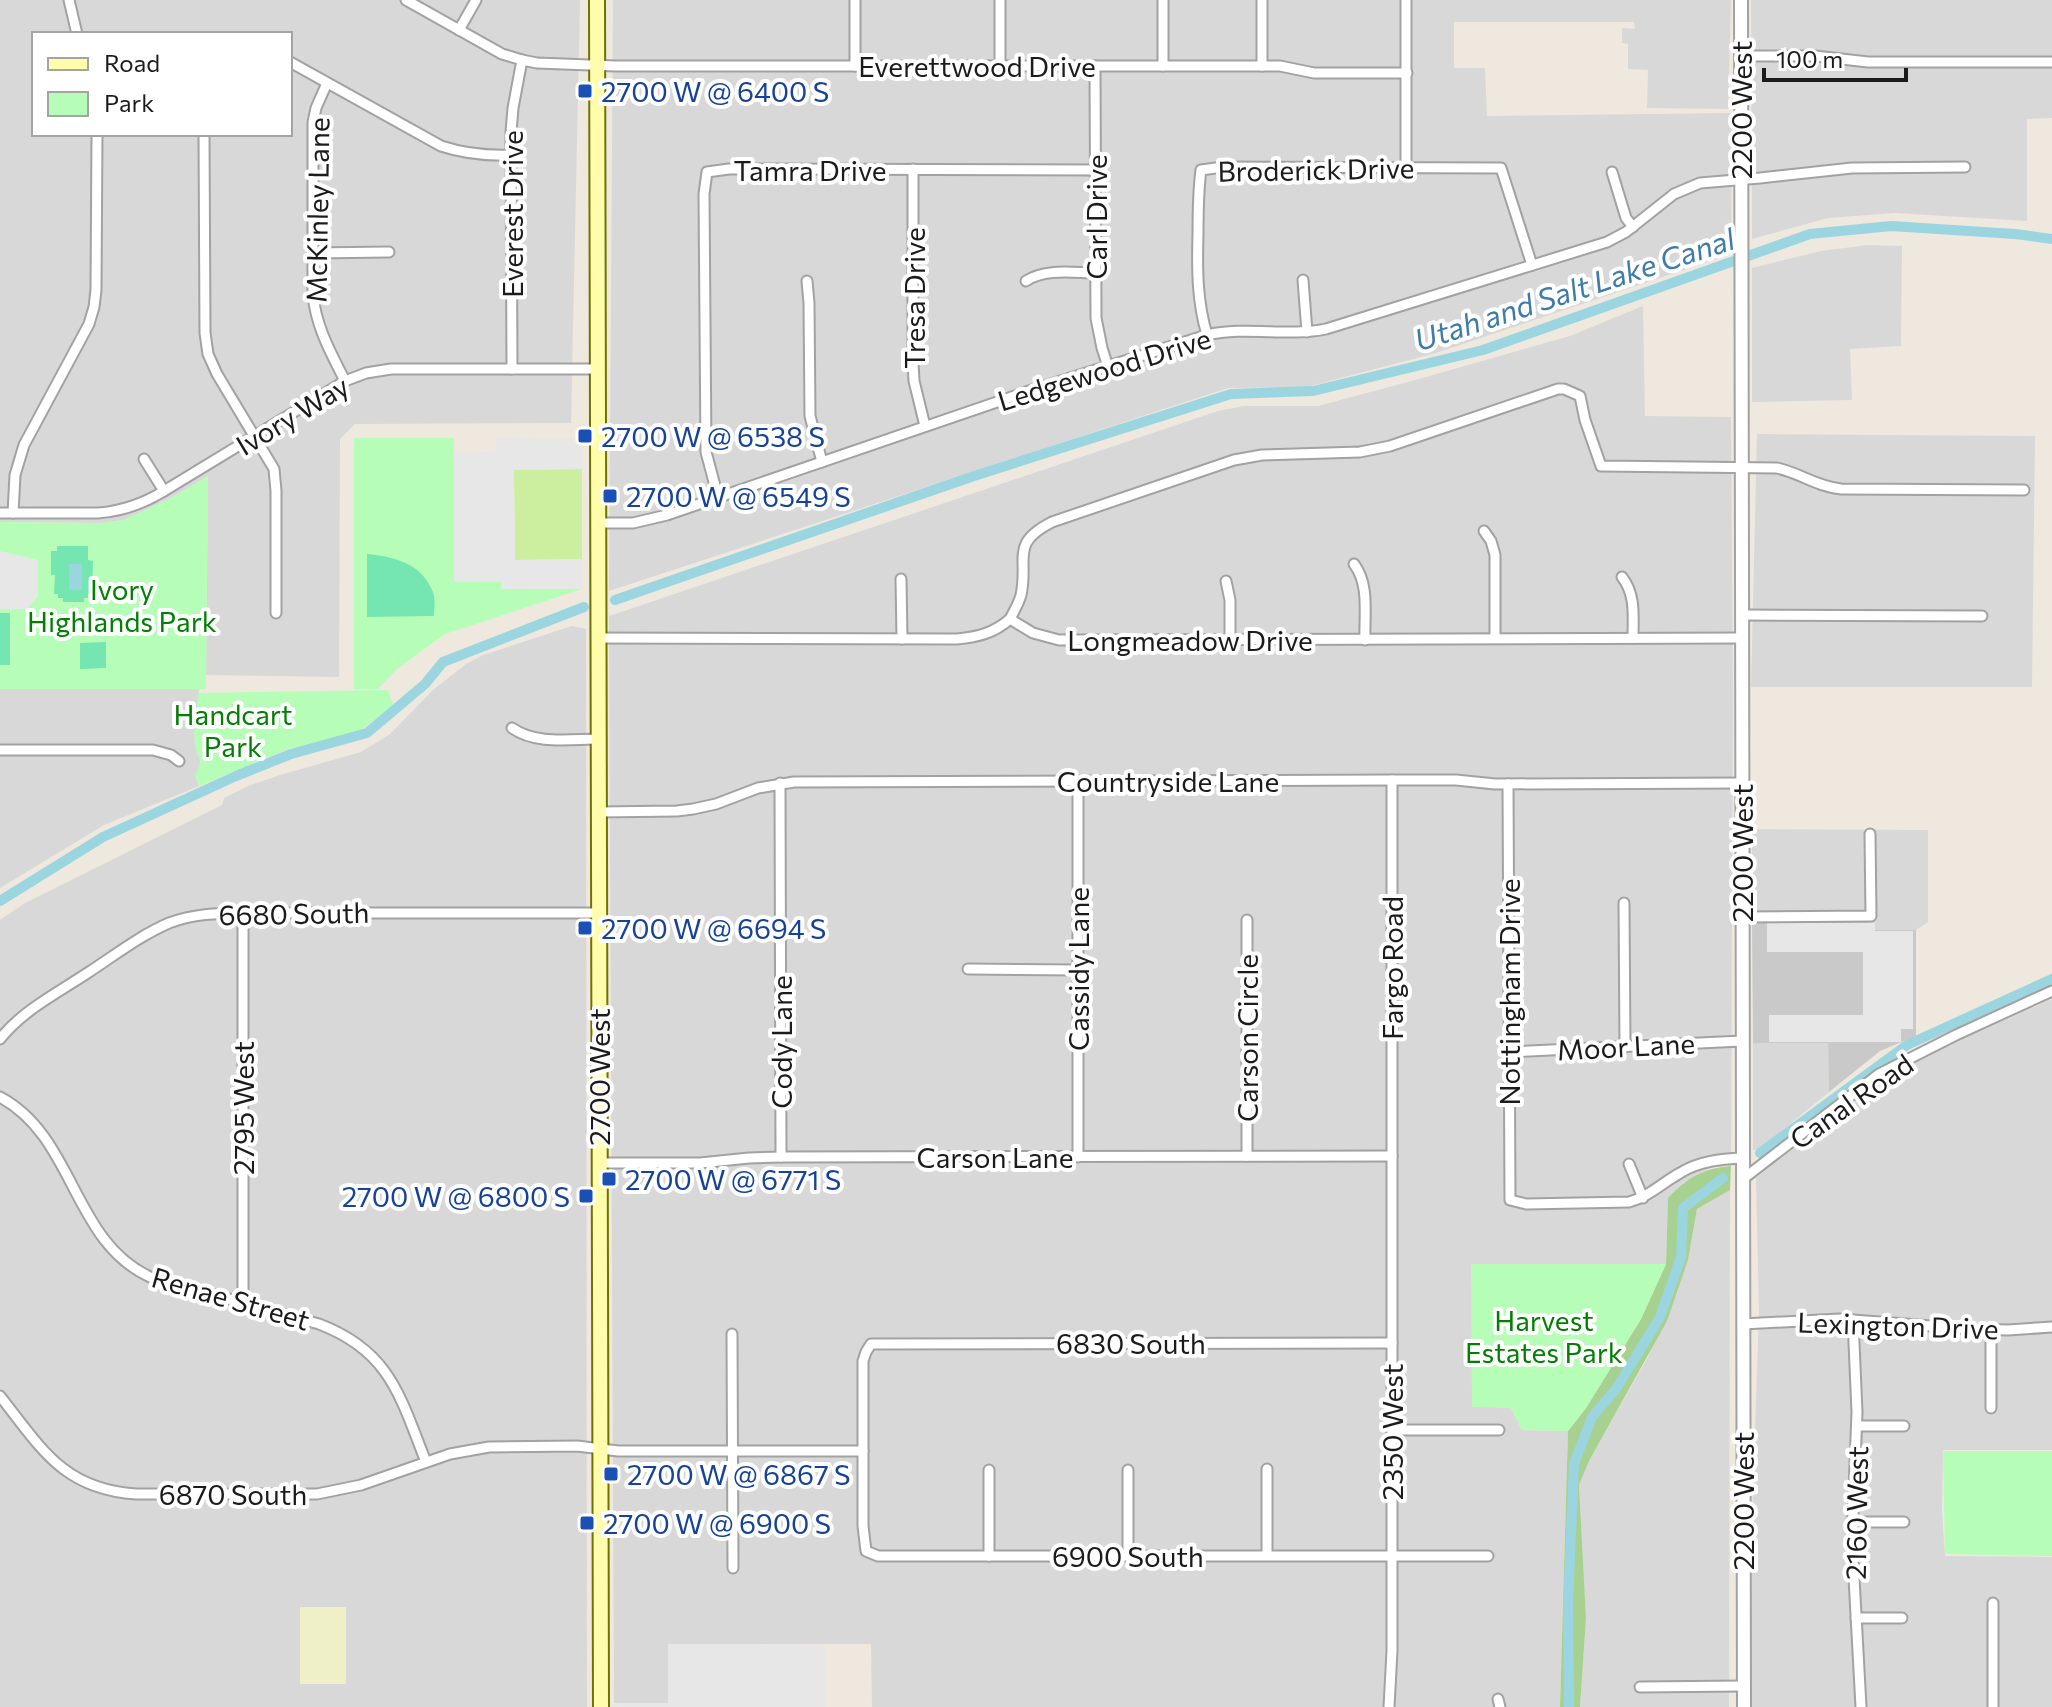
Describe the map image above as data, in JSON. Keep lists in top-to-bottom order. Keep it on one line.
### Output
{"streets":{"main road":["2700 West"],"street":["Everettwood Drive","2200 West","Broderick Drive","Tamra Drive","McKinley Lane","Everest Drive","Carl Drive","Tresa Drive","Ledgewood Drive","Ivory Way","Longmeadow Drive","Countryside Lane","6680 South","Fargo Road","Cassidy Lane","Nottingham Drive","Carson Circle","Cody Lane","Moor Lane","Canal Road","2795 West","Carson Lane","Renae Street","Lexington Drive","6830 South","2350 West","6870 South","2160 West","6900 South"]},"crossings":[["Everettwood Drive","Everest Drive"],["Everettwood Drive","Carl Drive"],["Everettwood Drive","2700 West"],["2200 West","Ledgewood Drive"],["2200 West","Longmeadow Drive"],["2200 West","Countryside Lane"],["2200 West","Moor Lane"],["2200 West","Canal Road"],["2200 West","Lexington Drive"],["Broderick Drive","Ledgewood Drive"],["Tamra Drive","Carl Drive"],["Tamra Drive","Tresa Drive"],["Tamra Drive","Ledgewood Drive"],["McKinley Lane","Ivory Way"],["Everest Drive","Ivory Way"],["Carl Drive","Ledgewood Drive"],["Tresa Drive","Ledgewood Drive"],["Ledgewood Drive","2700 West"],["Ivory Way","2700 West"],["Countryside Lane","Fargo Road"],["Countryside Lane","Cassidy Lane"],["Countryside Lane","Nottingham Drive"],["Countryside Lane","Cody Lane"],["Countryside Lane","2700 West"],["6680 South","2700 West"],["6680 South","2795 West"],["Fargo Road","Carson Lane"],["Fargo Road","2350 West"],["Cassidy Lane","Carson Lane"],["Nottingham Drive","Moor Lane"],["Carson Circle","Carson Lane"],["Cody Lane","Carson Lane"],["2700 West","Carson Lane"],["2700 West","6870 South"],["2795 West","Renae Street"],["Carson Lane","2350 West"],["Renae Street","6870 South"],["Lexington Drive","2160 West"],["6830 South","2350 West"],["6830 South","6870 South"],["6830 South","6900 South"],["2350 West","6900 South"],["6870 South","6900 South"]],"water":["Utah and Salt Lake Canal"],"parks":["Ivory Highlands Park","Handcart Park","Harvest Estates Park"],"places":{"transit":["2700 W @ 6400 S","2700 W @ 6538 S","2700 W @ 6549 S","2700 W @ 6694 S","2700 W @ 6771 S","2700 W @ 6800 S","2700 W @ 6867 S","2700 W @ 6900 S"]},"legend":["Road","Park"],"scale_bar":"100 m"}
